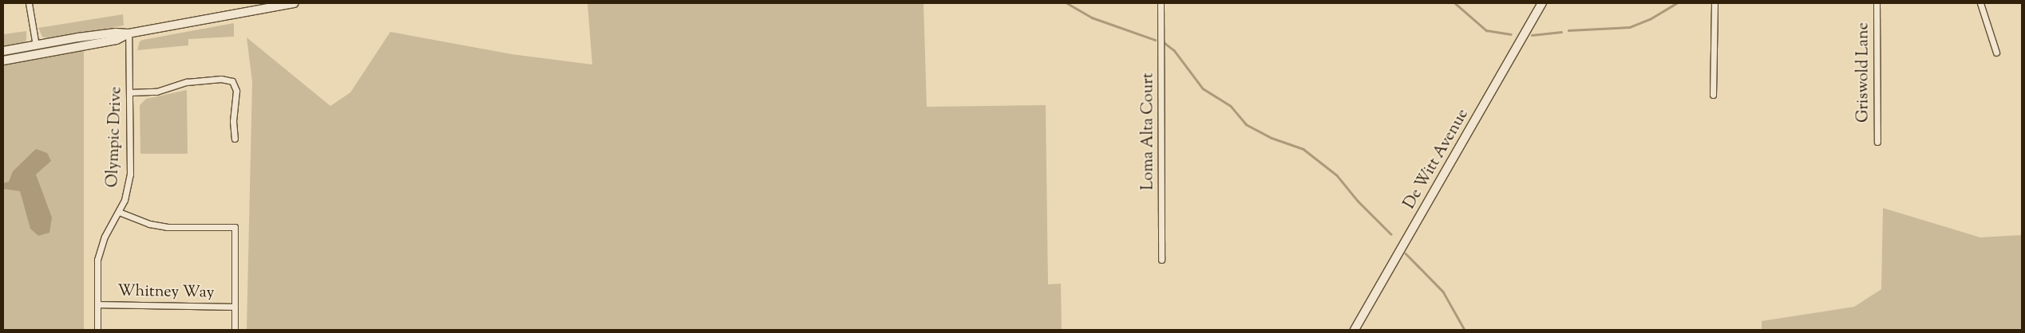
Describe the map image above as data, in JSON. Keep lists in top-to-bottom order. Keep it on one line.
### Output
{"streets":{"street":["Griswold Lane","Loma Alta Court","Olympic Drive","De Witt Avenue","Whitney Way"]},"crossings":[["Olympic Drive","Whitney Way"]]}
